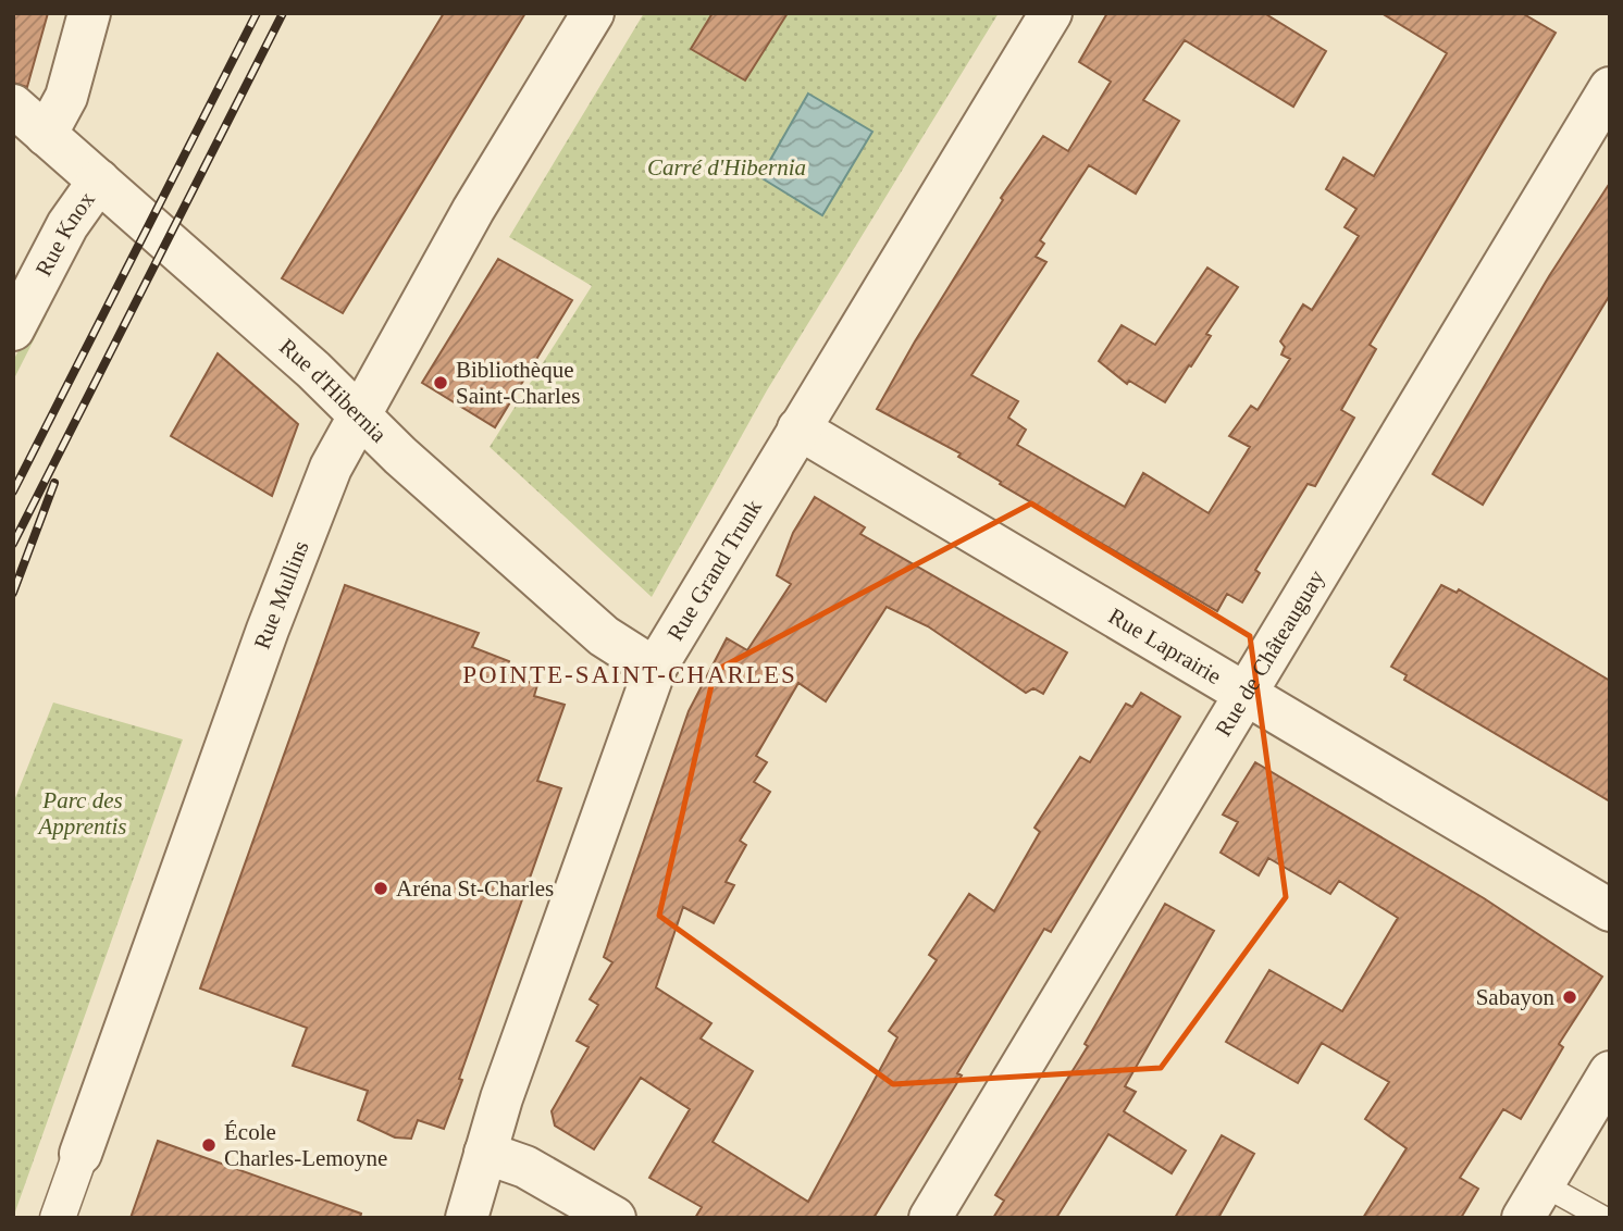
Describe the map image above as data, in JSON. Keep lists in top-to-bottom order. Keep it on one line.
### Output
{"streets":{"street":["Rue Knox","Rue d'Hibernia","Rue Grand Trunk","Rue Mullins","Rue Laprairie","Rue de Châteauguay"]},"crossings":[["Rue Knox","Rue d'Hibernia"],["Rue d'Hibernia","Rue Grand Trunk"],["Rue d'Hibernia","Rue Mullins"],["Rue Grand Trunk","Rue Laprairie"],["Rue Laprairie","Rue de Châteauguay"]],"districts":["POINTE-SAINT-CHARLES"],"parks":["Carré d'Hibernia","Parc des Apprentis"],"places":["Bibliothèque Saint-Charles","Aréna St-Charles","Sabayon","École Charles-Lemoyne"]}
